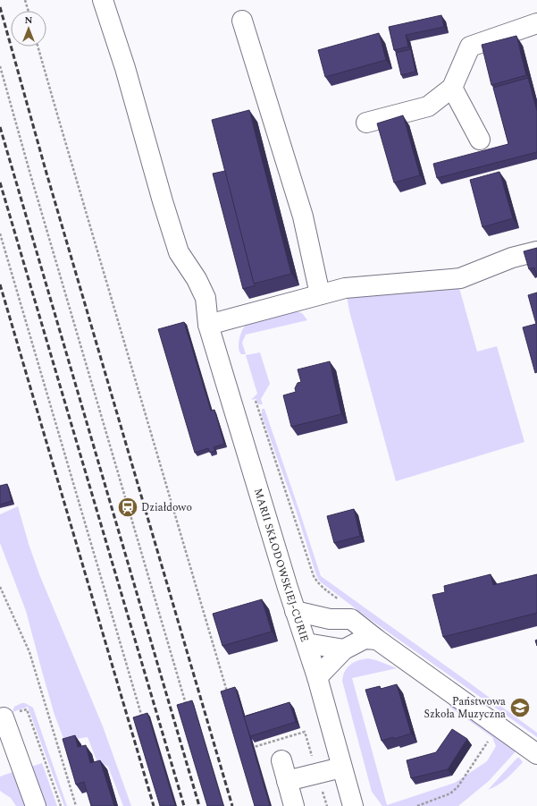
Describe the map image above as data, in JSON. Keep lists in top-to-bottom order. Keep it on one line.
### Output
{"streets":{"street":["MARII SKŁODOWSKIEJ-CURIE"]},"places":{"station":["Działdowo"],"school or university":["Państwowa Szkoła Muzyczna"]},"north":"top"}
